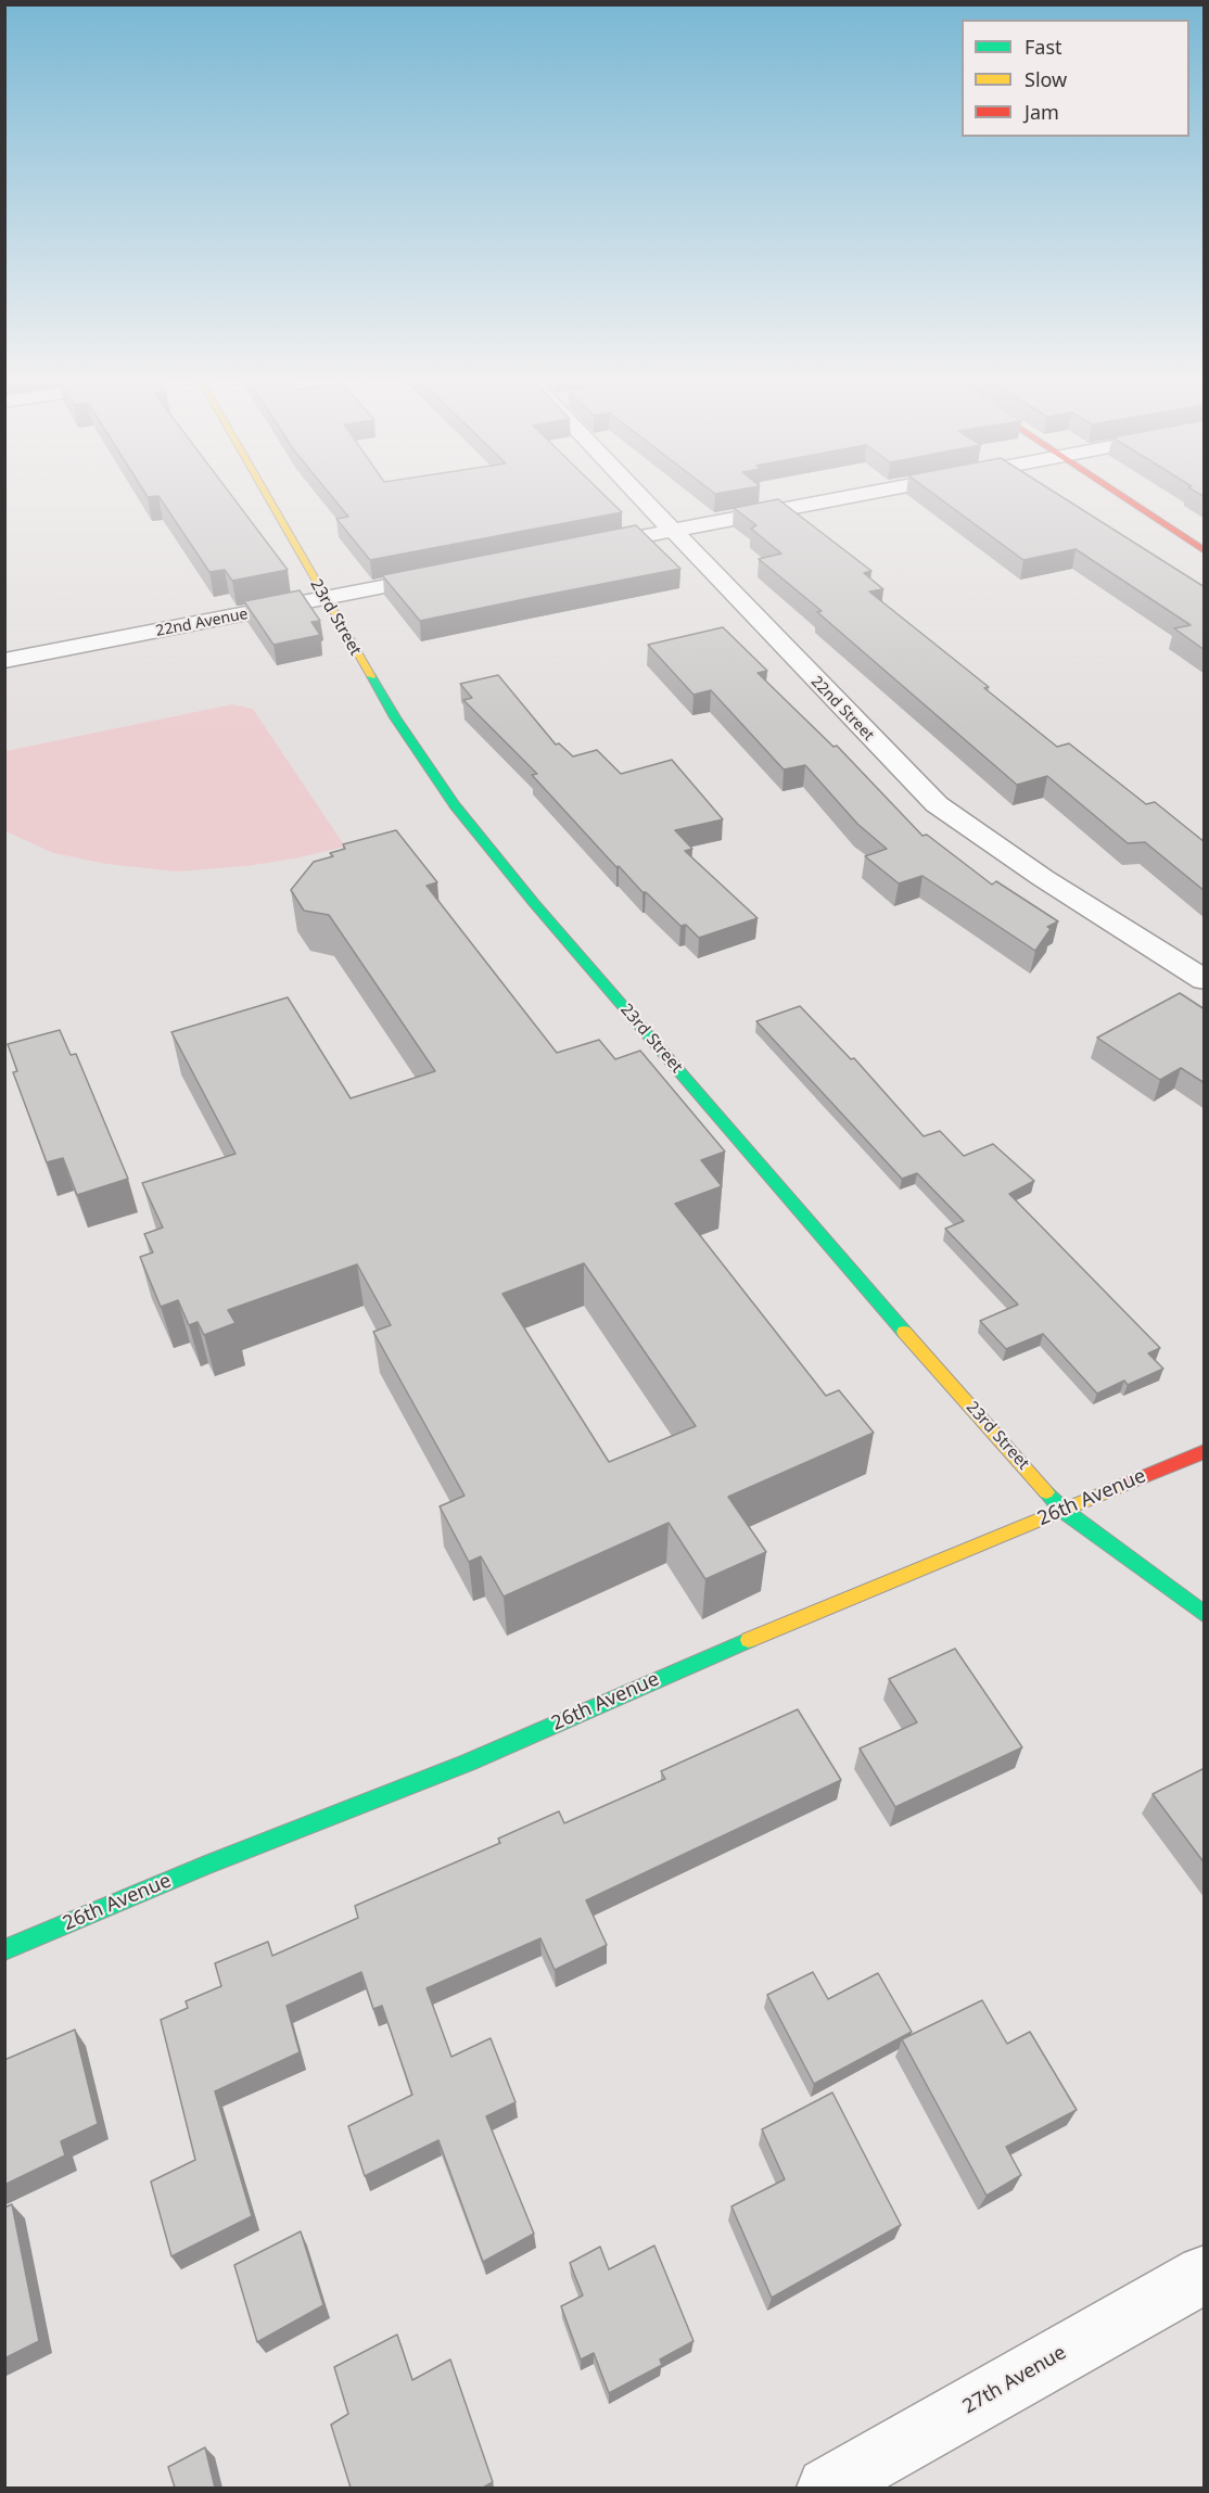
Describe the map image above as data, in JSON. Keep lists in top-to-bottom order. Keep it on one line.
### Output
{"streets":{"street":["23rd Street","22nd Avenue","22nd Street","26th Avenue","27th Avenue"]},"crossings":[["23rd Street","22nd Avenue"],["23rd Street","26th Avenue"]],"legend":["Fast","Slow","Jam"]}
